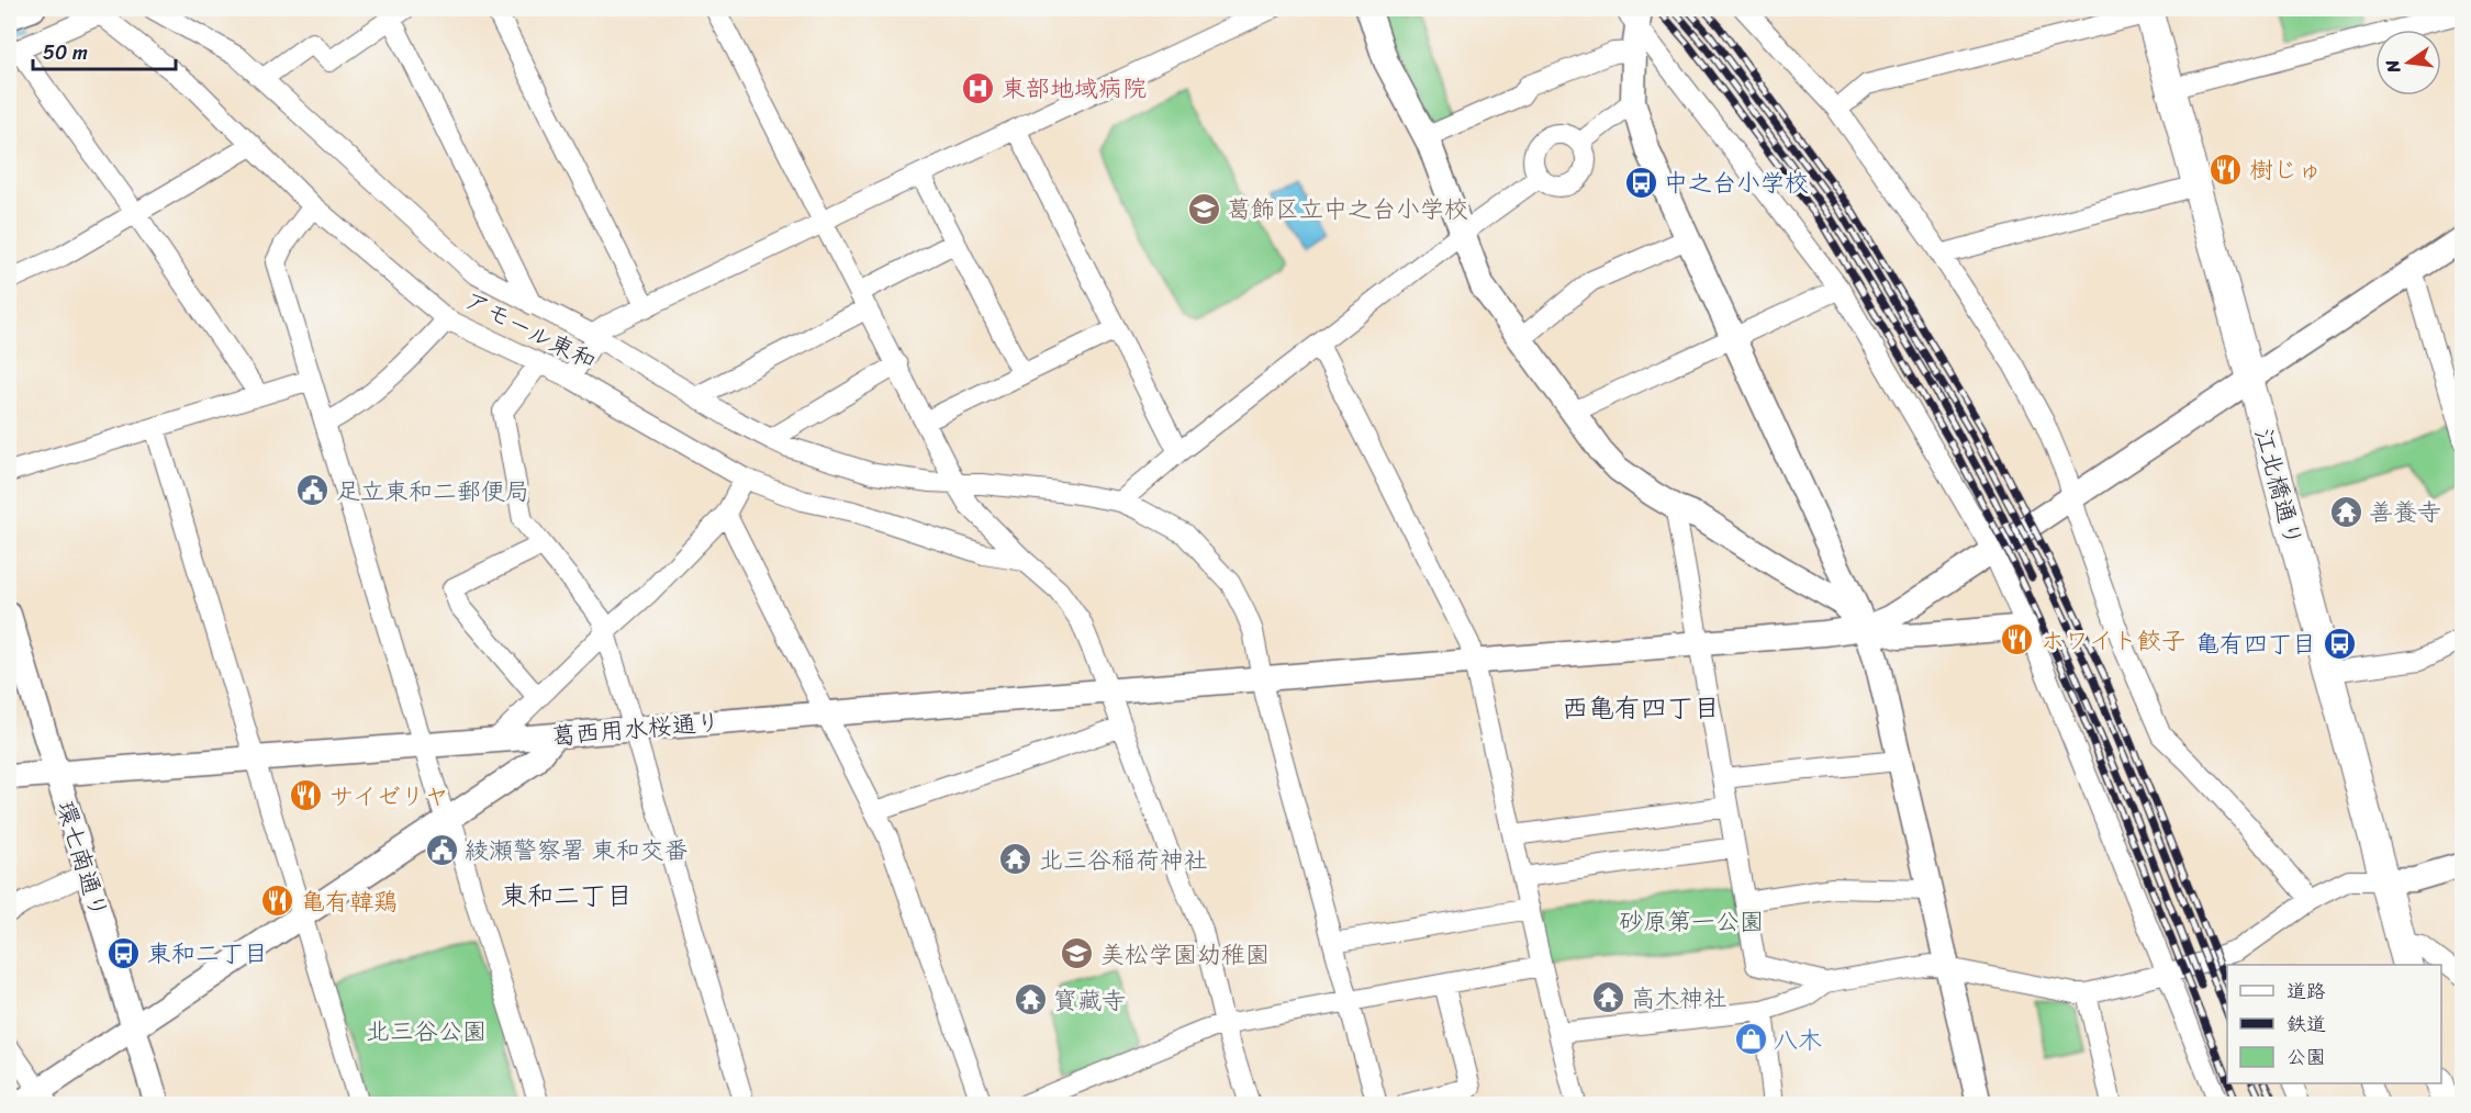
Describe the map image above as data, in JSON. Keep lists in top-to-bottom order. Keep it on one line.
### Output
{"streets":{"main road":["江北橋通り"],"street":["アモール東和","葛西用水桜通り","環七南通り"]},"crossings":[["葛西用水桜通り","環七南通り"]],"districts":["西亀有四丁目","東和二丁目"],"parks":["砂原第一公園","北三谷公園"],"places":{"hospital":["東部地域病院"],"restaurant":["樹じゅ","ホワイト餃子","サイゼリヤ","亀有韓鶏"],"bus stop":["中之台小学校","亀有四丁目","東和二丁目"],"school or university":["葛飾区立中之台小学校","美松学園幼稚園"],"public building":["足立東和二郵便局","綾瀬警察署 東和交番"],"temple":["善養寺","北三谷稲荷神社","高木神社","寳藏寺"],"shop":["八木"]},"legend":["道路","鉄道","公園"],"scale_bar":"50 m","north":"left"}
